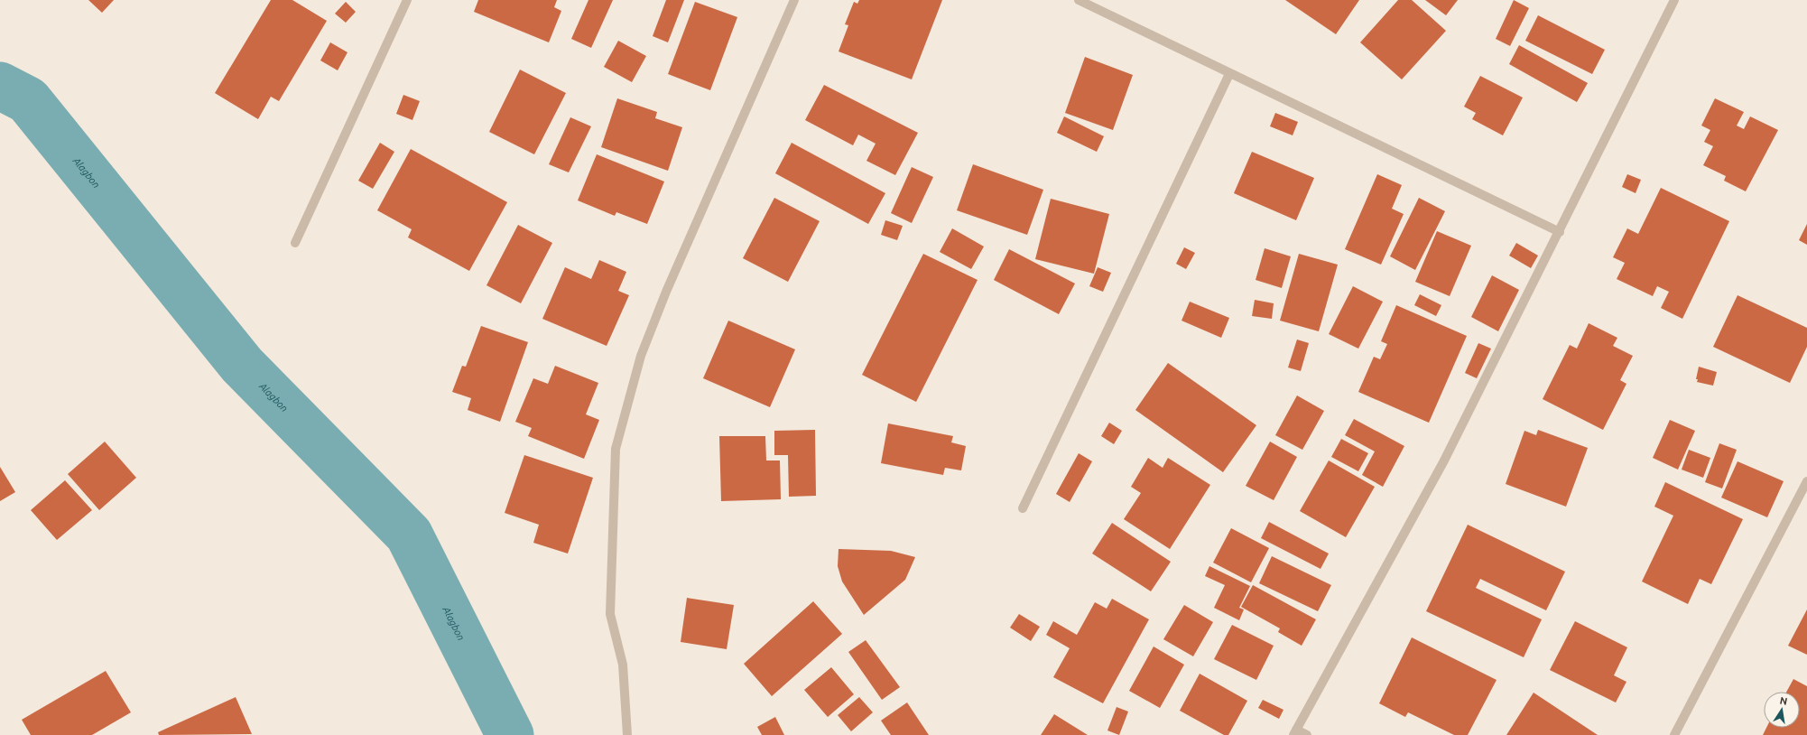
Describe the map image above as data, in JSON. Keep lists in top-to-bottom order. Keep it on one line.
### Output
{"water":["Alagbon"],"north":"top"}
